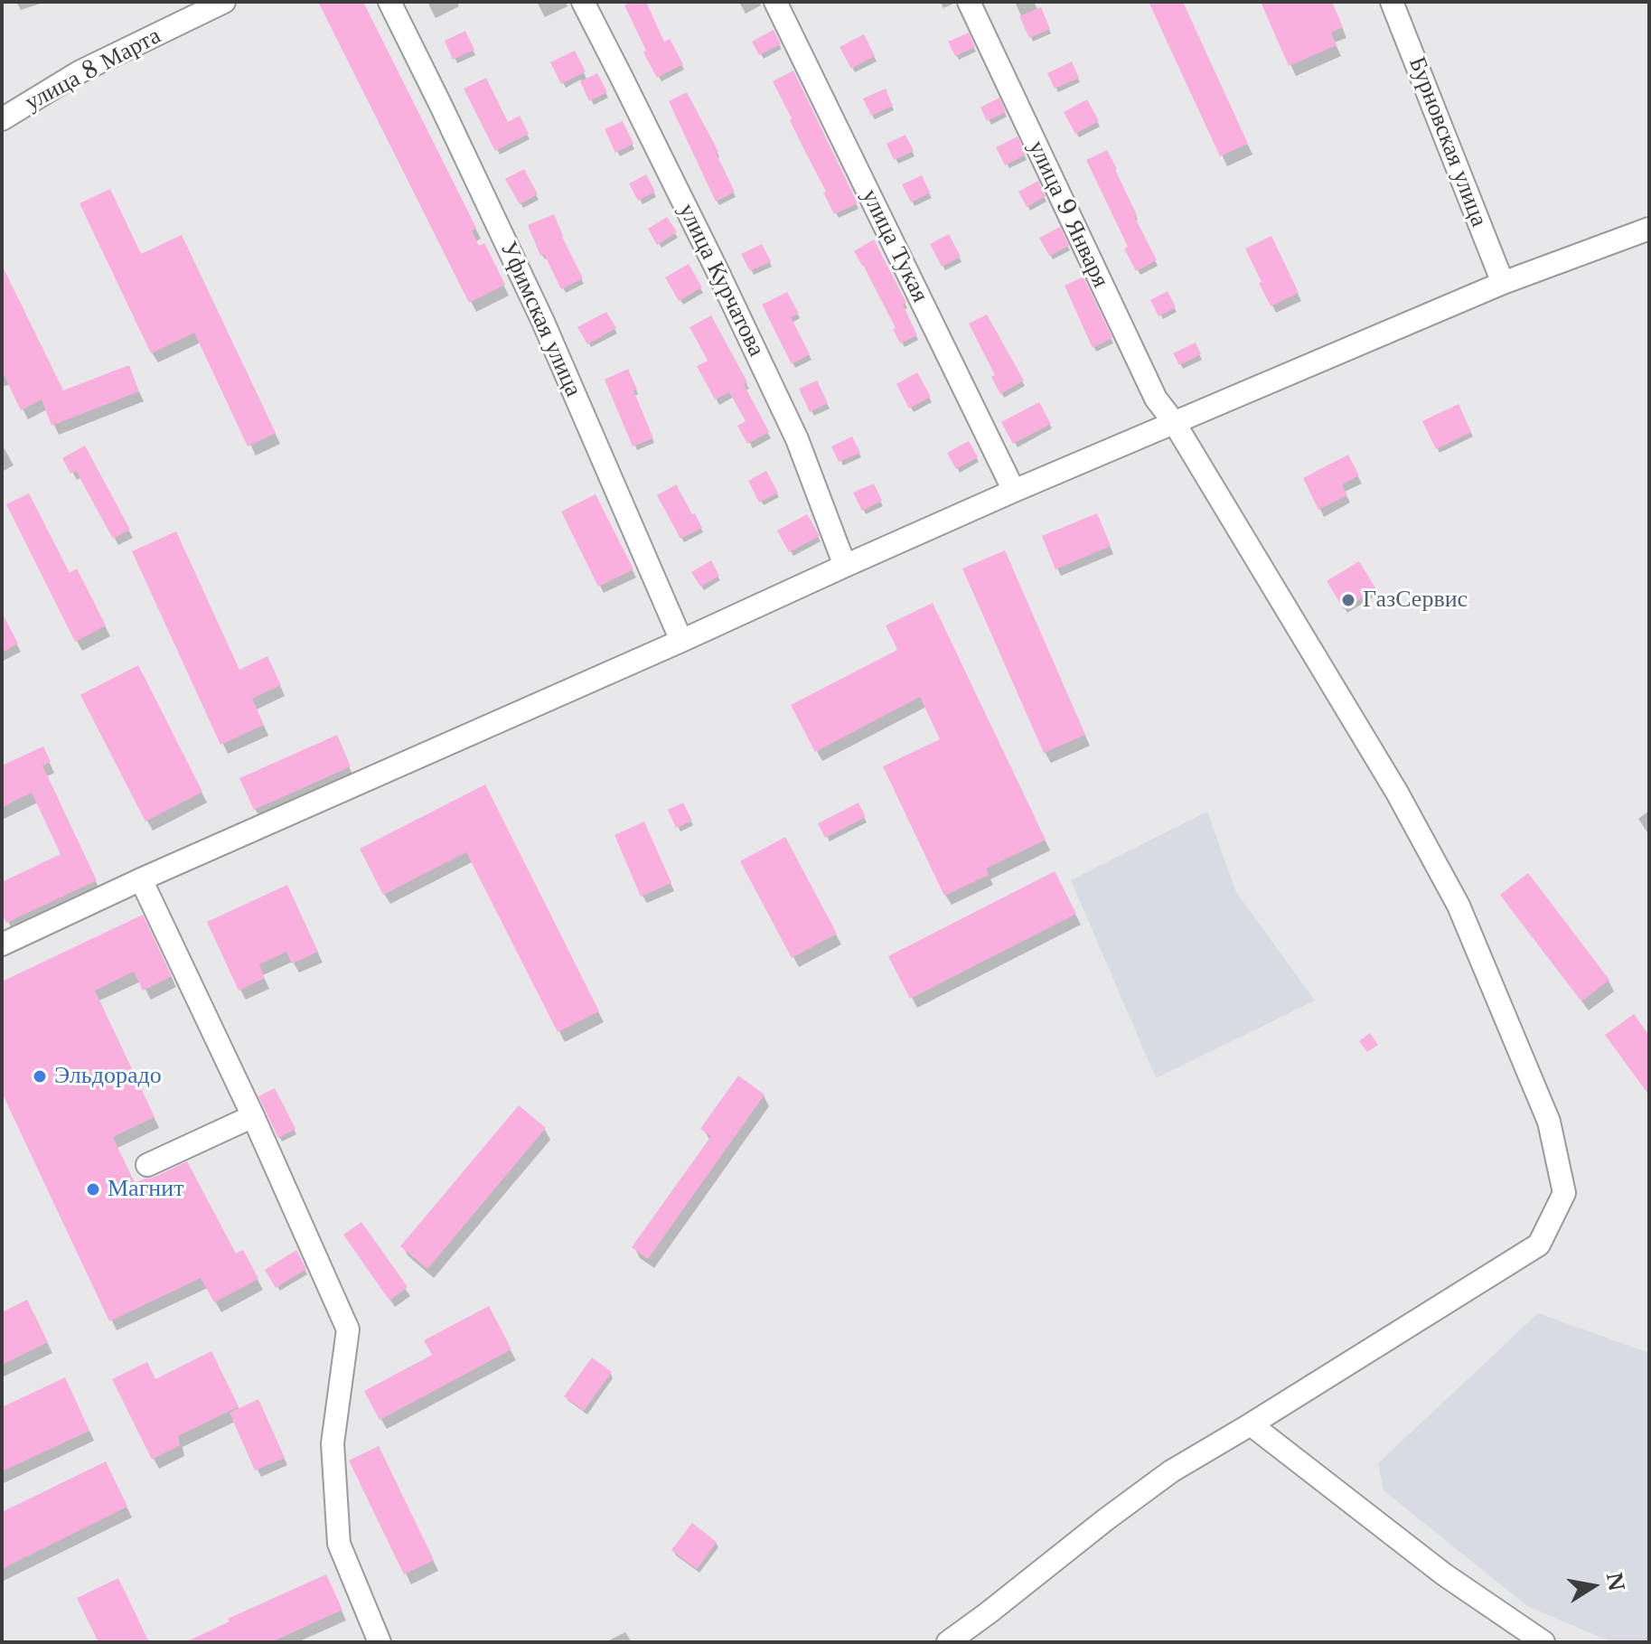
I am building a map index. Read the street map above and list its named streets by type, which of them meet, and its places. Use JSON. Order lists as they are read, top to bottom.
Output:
{
  "streets": {
    "street": [
      "улица 8 Марта",
      "Бурновская улица",
      "улица 9 Января",
      "улица Тукая",
      "улица Курчатова",
      "Уфимская улица"
    ]
  },
  "places": ["ГазСервис", "Эльдорадо", "Магнит"],
  "north": "right"
}
